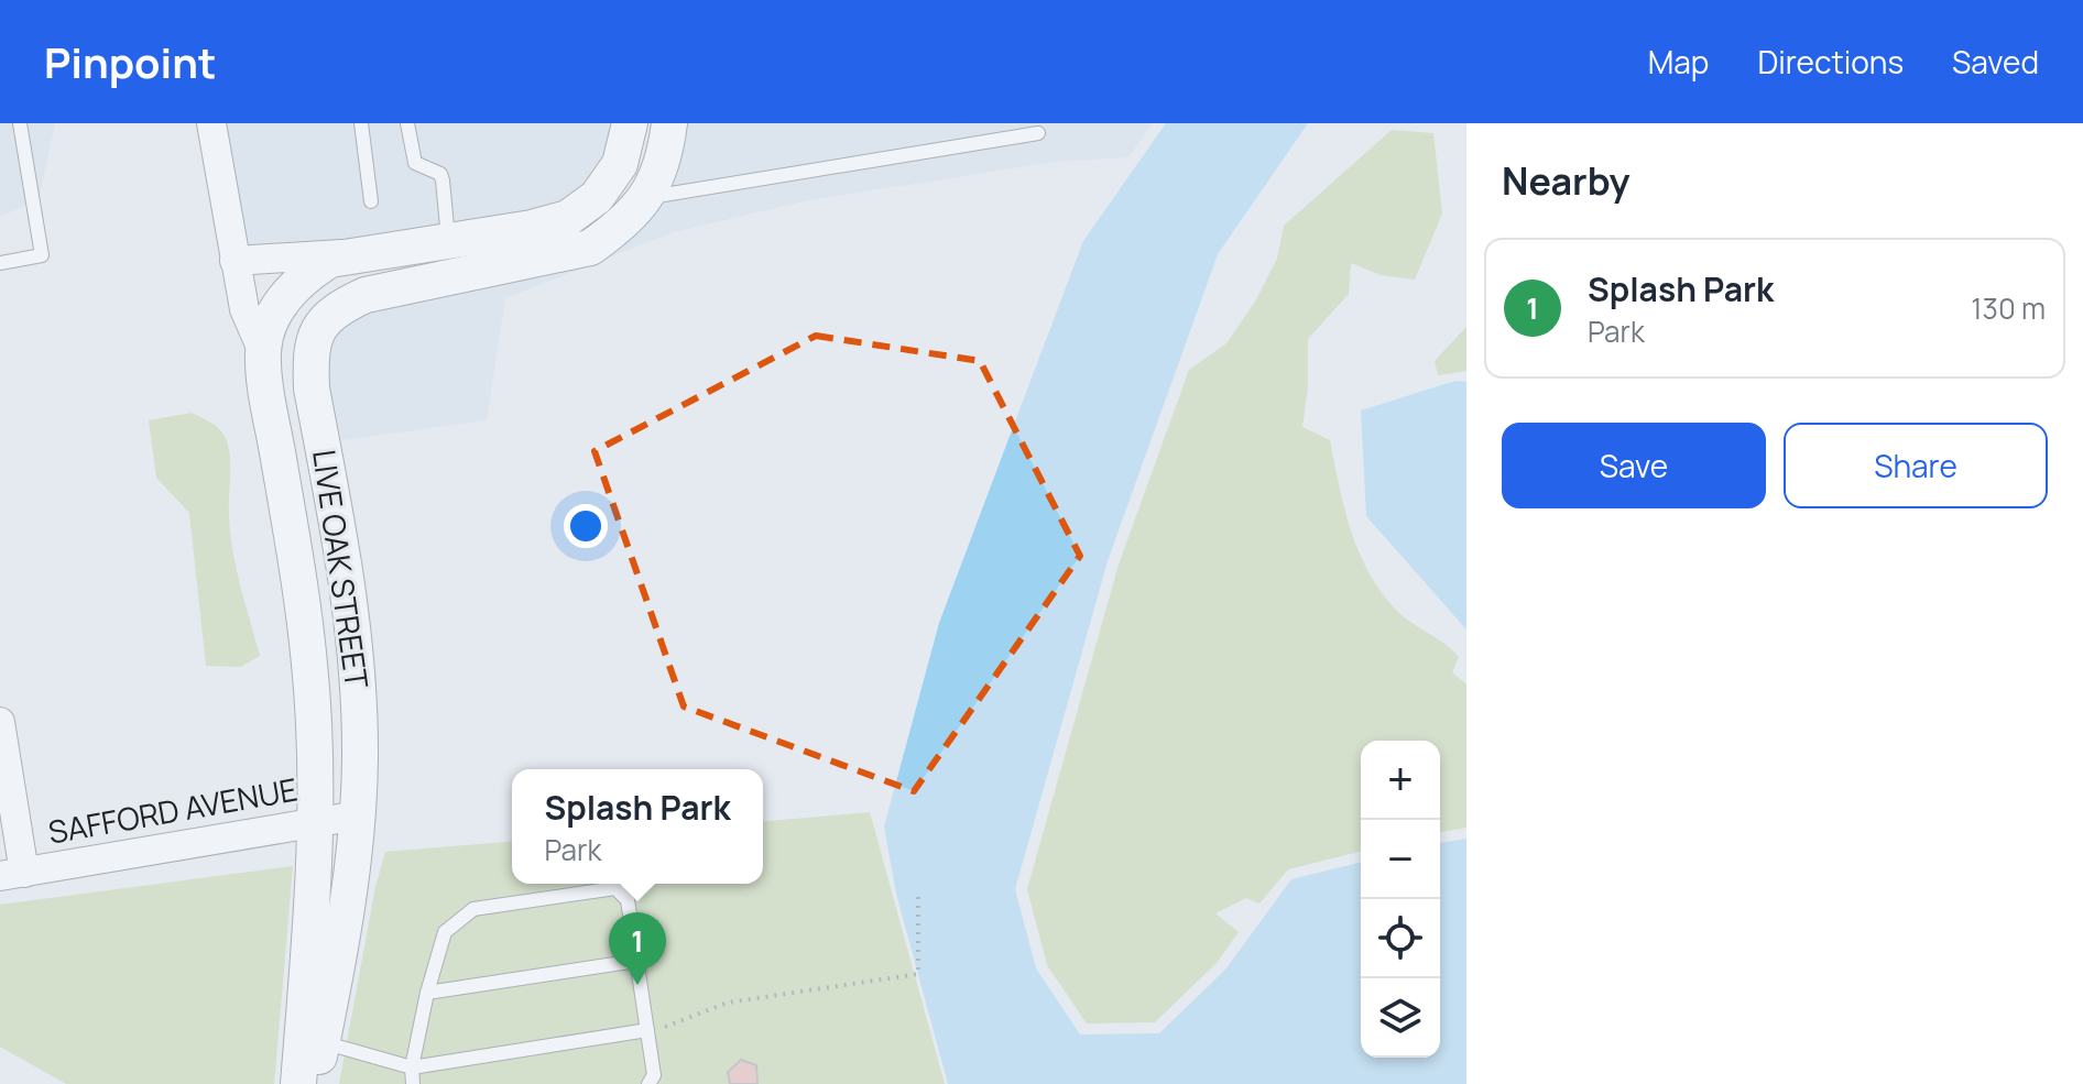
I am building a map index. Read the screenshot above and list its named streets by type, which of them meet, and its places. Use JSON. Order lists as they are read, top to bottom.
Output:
{
  "streets": {
    "street": ["LIVE OAK STREET", "SAFFORD AVENUE"]
  },
  "crossings": [
    ["LIVE OAK STREET", "SAFFORD AVENUE"]
  ],
  "page": {
    "header": "Pinpoint",
    "nav": ["Map", "Directions", "Saved"],
    "heading": "Nearby",
    "list": [
      {
        "mark": "1",
        "name": "Splash Park",
        "note": "Park",
        "value": "130 m"
      }
    ],
    "buttons": ["Save", "Share"],
    "map_buttons": ["+", "−"],
    "popup": ["Splash Park", "Park"],
    "pins": "1"
  }
}
